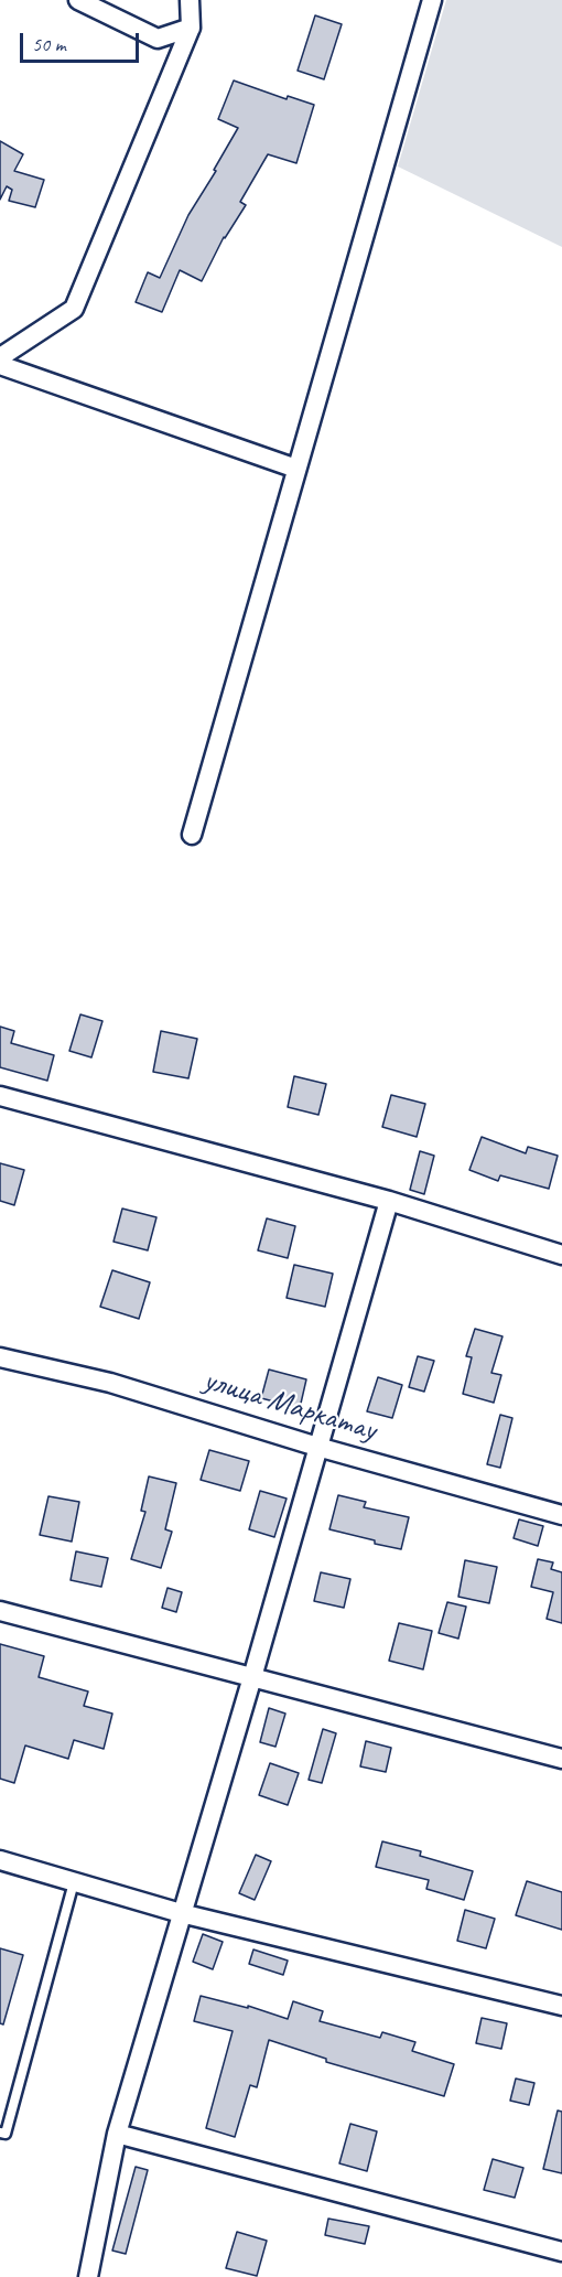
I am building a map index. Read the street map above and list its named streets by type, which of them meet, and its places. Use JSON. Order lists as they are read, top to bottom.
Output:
{
  "streets": {
    "street": ["улица Маркатау"]
  },
  "scale_bar": "50 m"
}
